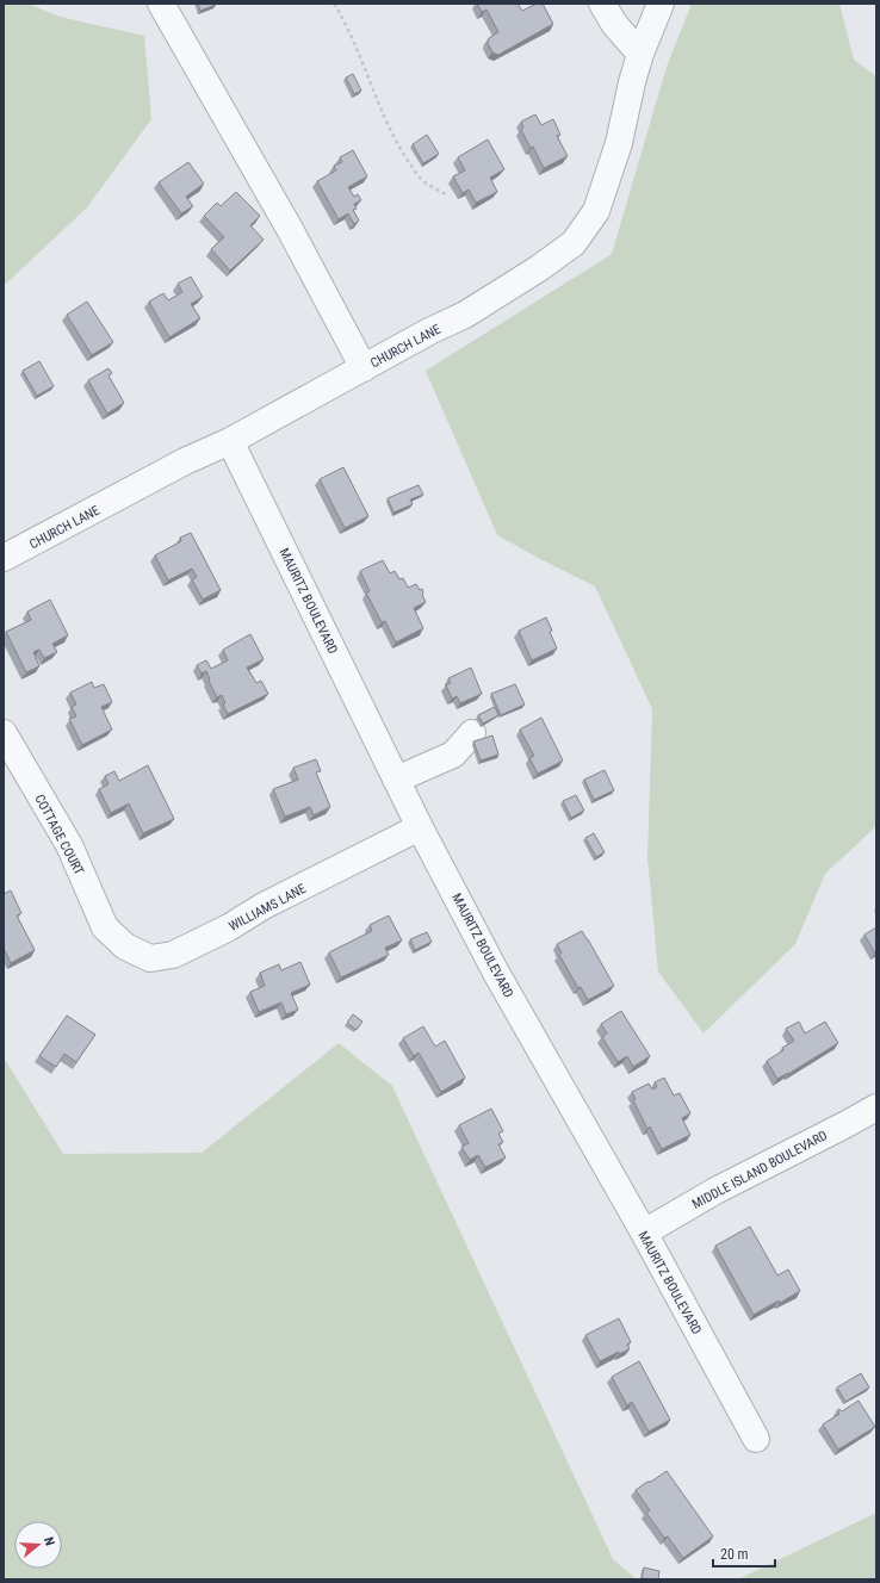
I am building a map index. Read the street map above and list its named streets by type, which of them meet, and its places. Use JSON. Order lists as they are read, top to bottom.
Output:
{
  "streets": {
    "street": [
      "CHURCH LANE",
      "MAURITZ BOULEVARD",
      "COTTAGE COURT",
      "WILLIAMS LANE",
      "MIDDLE ISLAND BOULEVARD"
    ]
  },
  "crossings": [
    ["CHURCH LANE", "MAURITZ BOULEVARD"],
    ["MAURITZ BOULEVARD", "WILLIAMS LANE"],
    ["MAURITZ BOULEVARD", "MIDDLE ISLAND BOULEVARD"],
    ["COTTAGE COURT", "WILLIAMS LANE"]
  ],
  "scale_bar": "20 m",
  "north": "right"
}
